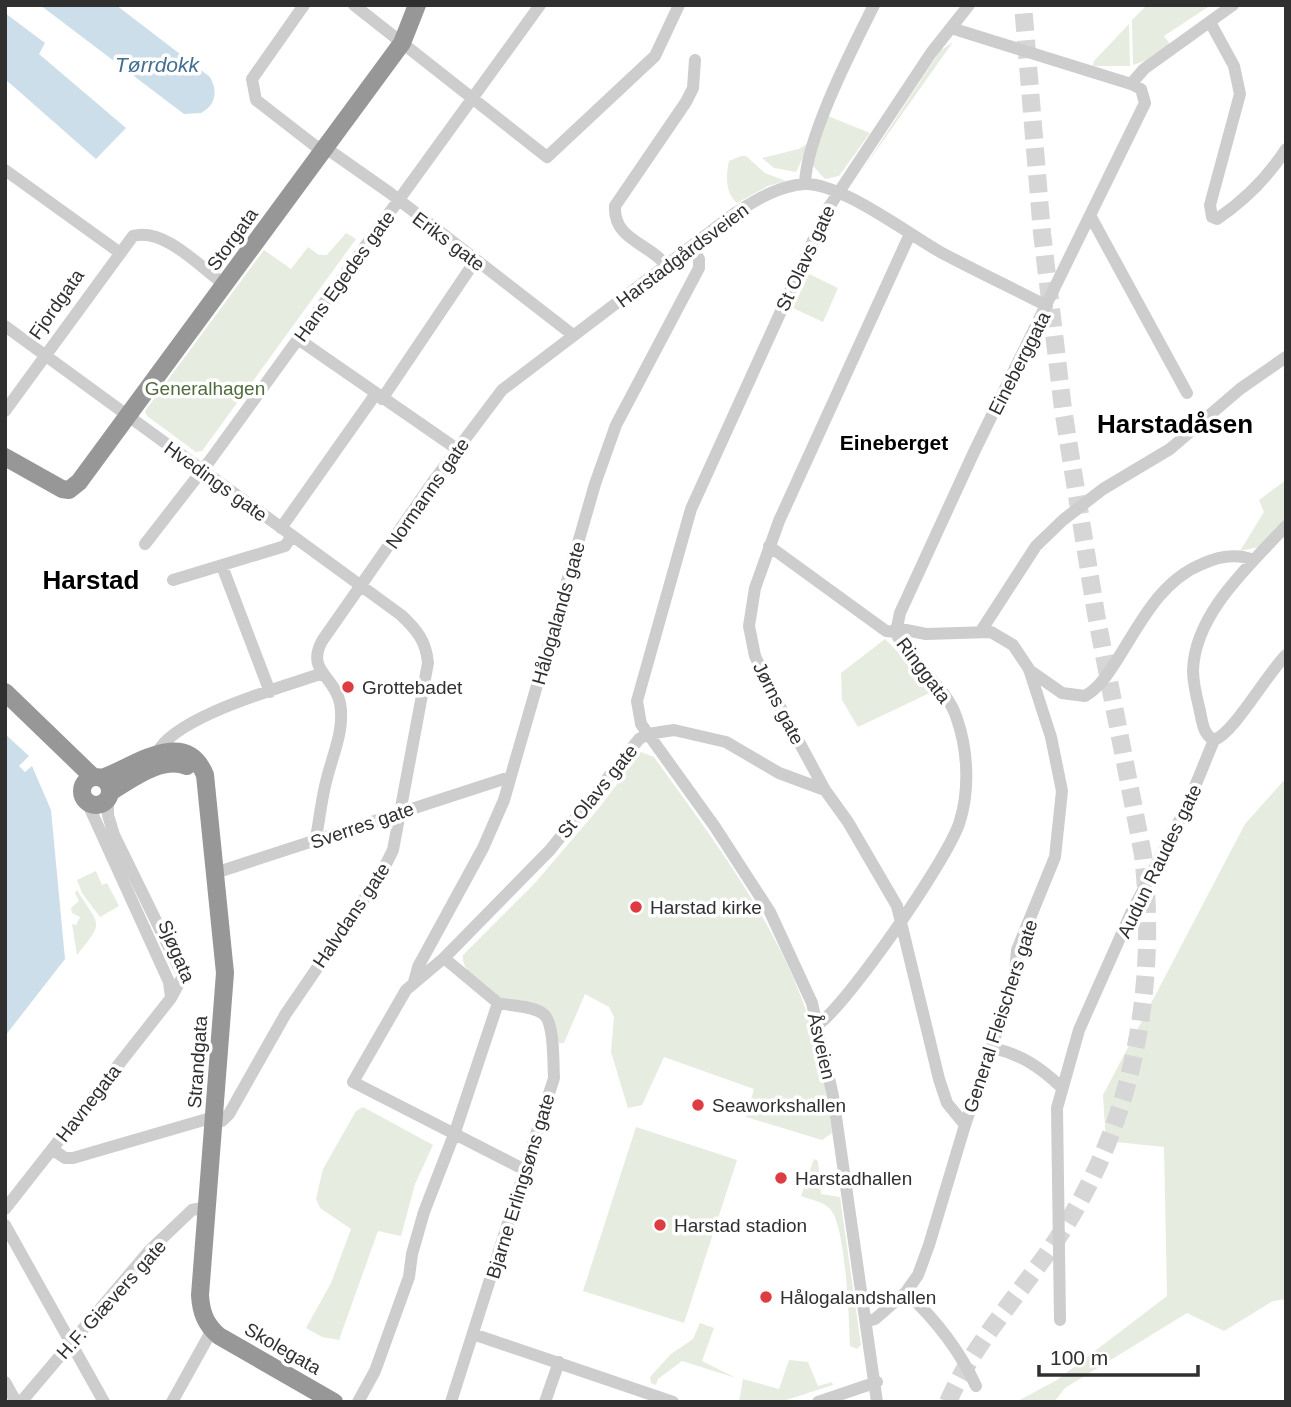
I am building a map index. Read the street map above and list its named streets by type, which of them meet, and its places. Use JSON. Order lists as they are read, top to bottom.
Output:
{
  "streets": {
    "highway": [
      "Storgata",
      "Sjøgata",
      "Strandgata",
      "Skolegata"
    ],
    "street": [
      "Eriks gate",
      "Harstadgårdsveien",
      "St Olavs gate",
      "Hans Egedes gate",
      "Fjordgata",
      "Eineberggata",
      "Hvedings gate",
      "Normanns gate",
      "Hålogalands gate",
      "Ringgata",
      "Jørns gate",
      "Sverres gate",
      "Audun Raudes gate",
      "Halvdans gate",
      "General Fleischers gate",
      "Åsveien",
      "Havnegata",
      "Bjarne Erlingsøns gate",
      "H.F. Giævers gate"
    ]
  },
  "crossings": [
    ["Storgata", "Eriks gate"],
    ["Storgata", "Fjordgata"],
    ["Storgata", "Hvedings gate"],
    ["Eriks gate", "Harstadgårdsveien"],
    ["Eriks gate", "Hans Egedes gate"],
    ["Eriks gate", "Normanns gate"],
    ["Harstadgårdsveien", "St Olavs gate"],
    ["Harstadgårdsveien", "Eineberggata"],
    ["Harstadgårdsveien", "Normanns gate"],
    ["Harstadgårdsveien", "Hålogalands gate"],
    ["Harstadgårdsveien", "Jørns gate"],
    ["St Olavs gate", "Hålogalands gate"],
    ["St Olavs gate", "Åsveien"],
    ["Hans Egedes gate", "Hvedings gate"],
    ["Fjordgata", "Hvedings gate"],
    ["Eineberggata", "Ringgata"],
    ["Eineberggata", "General Fleischers gate"],
    ["Hvedings gate", "Normanns gate"],
    ["Hvedings gate", "Halvdans gate"],
    ["Hålogalands gate", "Sverres gate"],
    ["Ringgata", "Jørns gate"],
    ["Ringgata", "General Fleischers gate"],
    ["Ringgata", "Åsveien"],
    ["Jørns gate", "General Fleischers gate"],
    ["Sverres gate", "Halvdans gate"],
    ["Sverres gate", "Strandgata"],
    ["Halvdans gate", "Strandgata"],
    ["Sjøgata", "Havnegata"],
    ["General Fleischers gate", "Åsveien"],
    ["Strandgata", "H.F. Giævers gate"],
    ["Strandgata", "Skolegata"]
  ],
  "districts": ["Harstadåsen", "Eineberget", "Harstad"],
  "water": ["Tørrdokk"],
  "parks": ["Generalhagen"],
  "places": [
    "Grottebadet",
    "Harstad kirke",
    "Seaworkshallen",
    "Harstadhallen",
    "Harstad stadion",
    "Hålogalandshallen"
  ],
  "scale_bar": "100 m"
}
